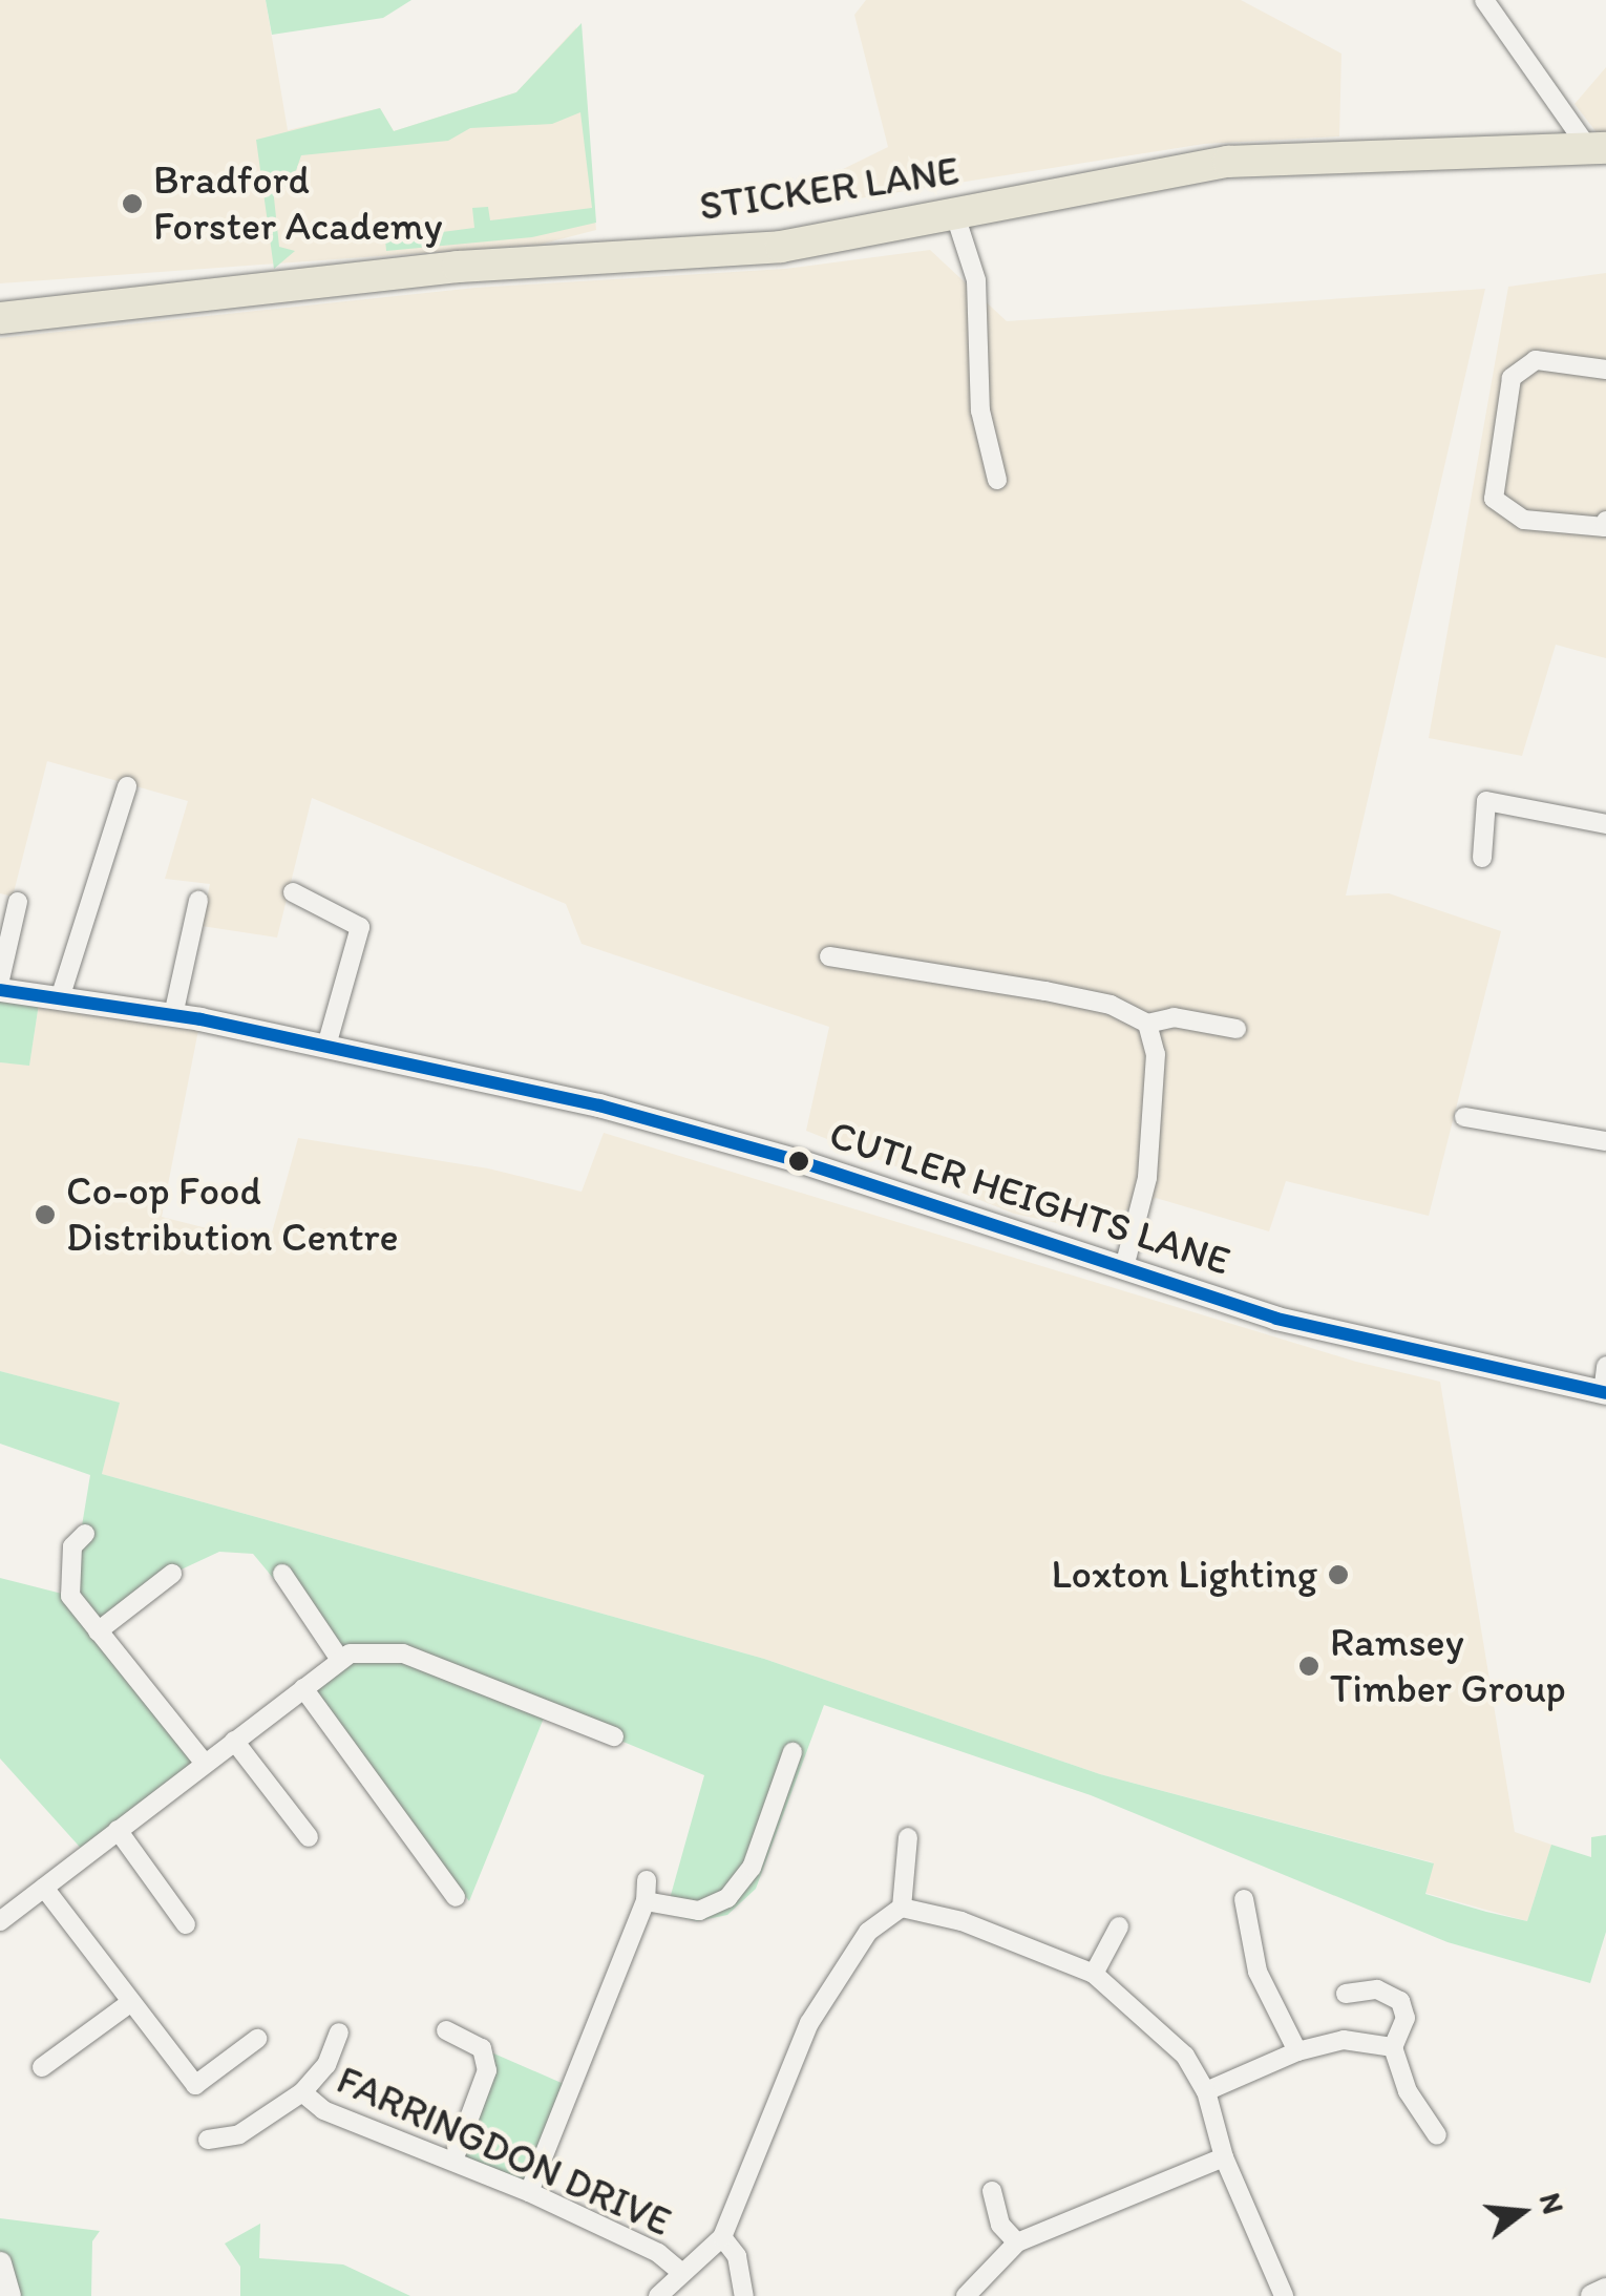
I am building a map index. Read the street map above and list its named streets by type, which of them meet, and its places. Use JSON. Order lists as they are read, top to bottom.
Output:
{
  "streets": {
    "highway": ["STICKER LANE"],
    "street": ["CUTLER HEIGHTS LANE", "FARRINGDON DRIVE"]
  },
  "places": [
    "Bradford Forster Academy",
    "Co-op Food Distribution Centre",
    "Loxton Lighting",
    "Ramsey Timber Group"
  ],
  "north": "right"
}
